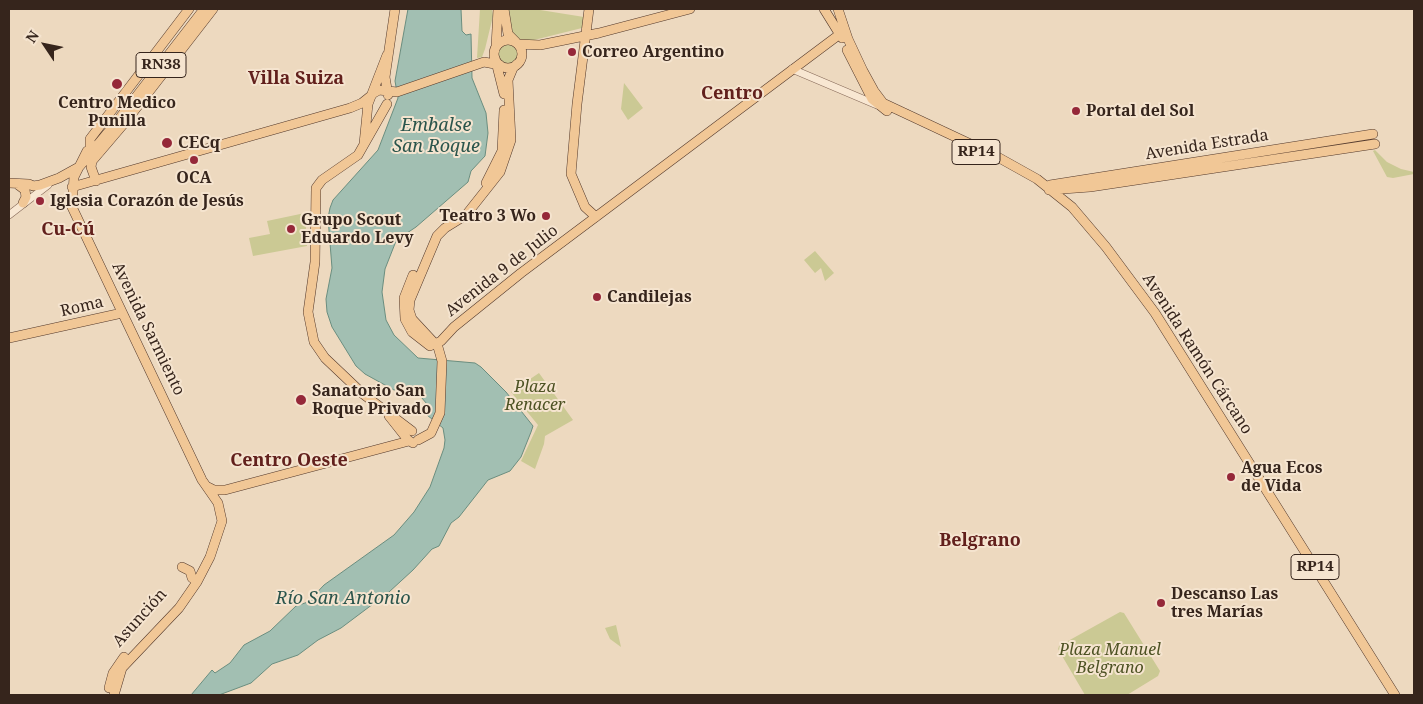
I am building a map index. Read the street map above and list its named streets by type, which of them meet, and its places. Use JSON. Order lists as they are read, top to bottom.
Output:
{
  "streets": {
    "main road": [
      "RN38",
      "Avenida Estrada",
      "RP14",
      "Avenida 9 de Julio",
      "Roma",
      "Avenida Sarmiento",
      "Avenida Ramón Cárcano",
      "Asunción"
    ]
  },
  "crossings": [
    ["Avenida Estrada", "Avenida Ramón Cárcano"],
    ["RP14", "Avenida 9 de Julio"],
    ["RP14", "Avenida Ramón Cárcano"],
    ["Avenida 9 de Julio", "Avenida Ramón Cárcano"],
    ["Roma", "Avenida Sarmiento"],
    ["Avenida Sarmiento", "Asunción"]
  ],
  "districts": [
    "Villa Suiza",
    "Centro",
    "Cu-Cú",
    "Centro Oeste",
    "Belgrano"
  ],
  "water": ["Embalse San Roque", "Río San Antonio"],
  "parks": ["Plaza Renacer", "Plaza Manuel Belgrano"],
  "places": [
    "Correo Argentino",
    "Centro Medico Punilla",
    "Portal del Sol",
    "CECq",
    "OCA",
    "Iglesia Corazón de Jesús",
    "Teatro 3 Wo",
    "Grupo Scout Eduardo Levy",
    "Candilejas",
    "Sanatorio San Roque Privado",
    "Agua Ecos de Vida",
    "Descanso Las tres Marías"
  ],
  "north": "top left"
}
